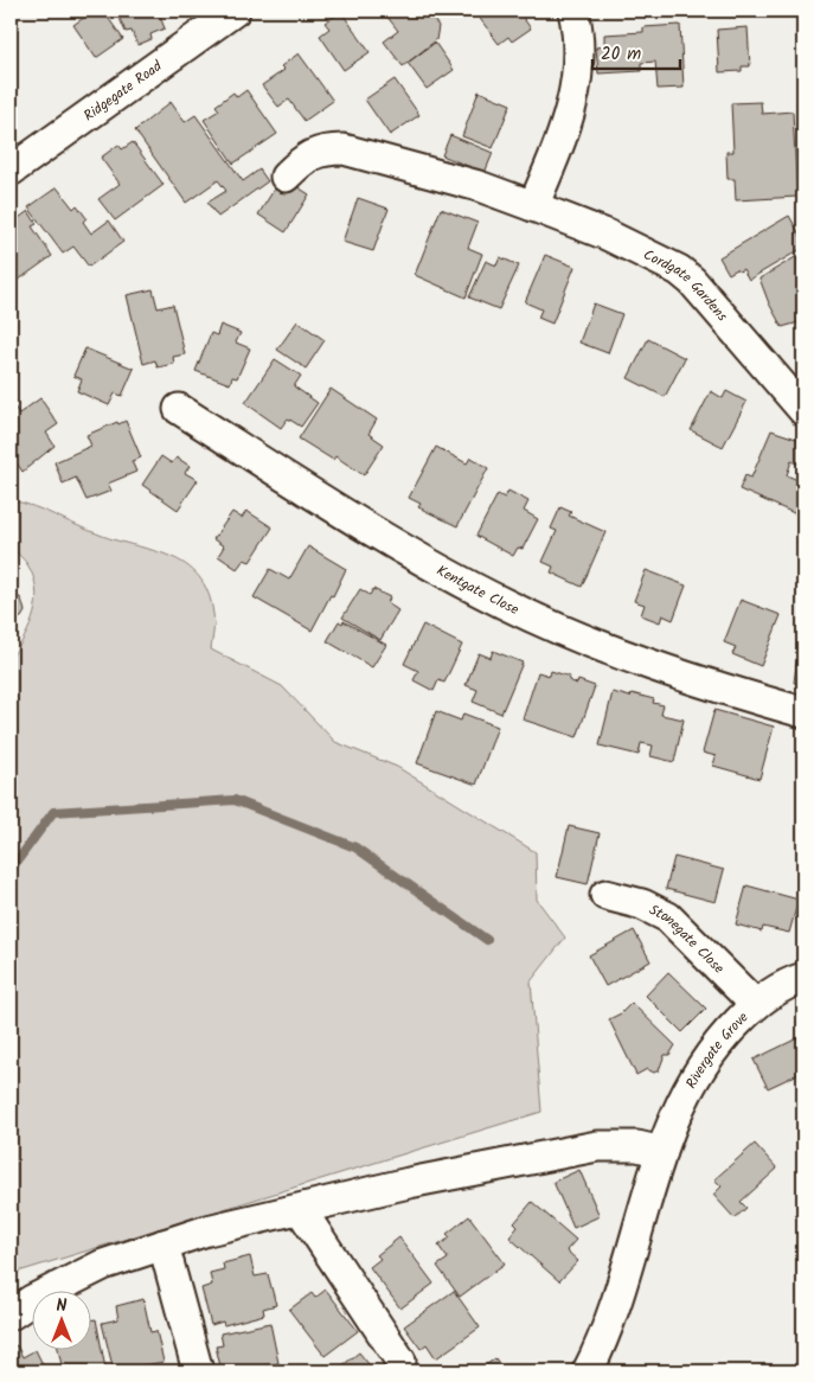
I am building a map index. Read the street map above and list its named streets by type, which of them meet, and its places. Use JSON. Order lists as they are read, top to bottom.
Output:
{
  "streets": {
    "street": [
      "Ridgegate Road",
      "Cordgate Gardens",
      "Kentgate Close",
      "Stonegate Close",
      "Rivergate Grove"
    ]
  },
  "crossings": [
    ["Stonegate Close", "Rivergate Grove"]
  ],
  "scale_bar": "20 m",
  "north": "top"
}
